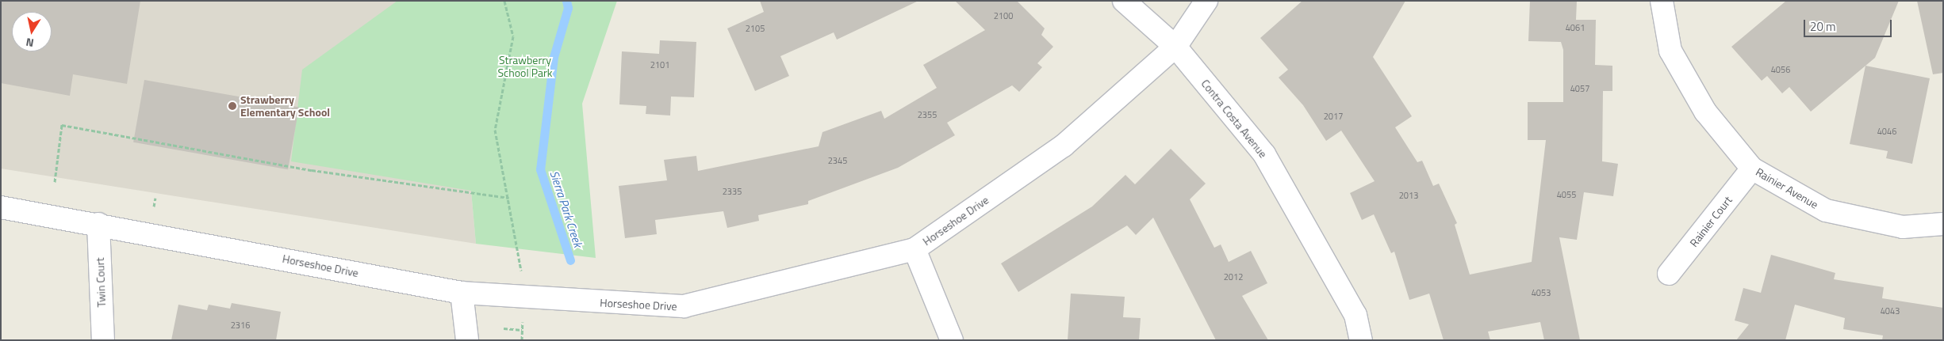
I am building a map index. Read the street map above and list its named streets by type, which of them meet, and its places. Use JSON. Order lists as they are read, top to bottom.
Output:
{
  "streets": {
    "street": [
      "Contra Costa Avenue",
      "Rainier Avenue",
      "Horseshoe Drive",
      "Rainier Court",
      "Twin Court"
    ]
  },
  "crossings": [
    ["Contra Costa Avenue", "Horseshoe Drive"],
    ["Rainier Avenue", "Rainier Court"],
    ["Horseshoe Drive", "Twin Court"]
  ],
  "water": ["Sierra Park Creek"],
  "parks": ["Strawberry School Park"],
  "places": ["Strawberry Elementary School"],
  "house_numbers": [
    "2100",
    "4061",
    "2105",
    "2101",
    "4056",
    "4057",
    "2355",
    "2017",
    "4046",
    "2345",
    "2335",
    "4055",
    "2013",
    "2012",
    "4053",
    "4043",
    "2316"
  ],
  "scale_bar": "20 m",
  "north": "bottom"
}
